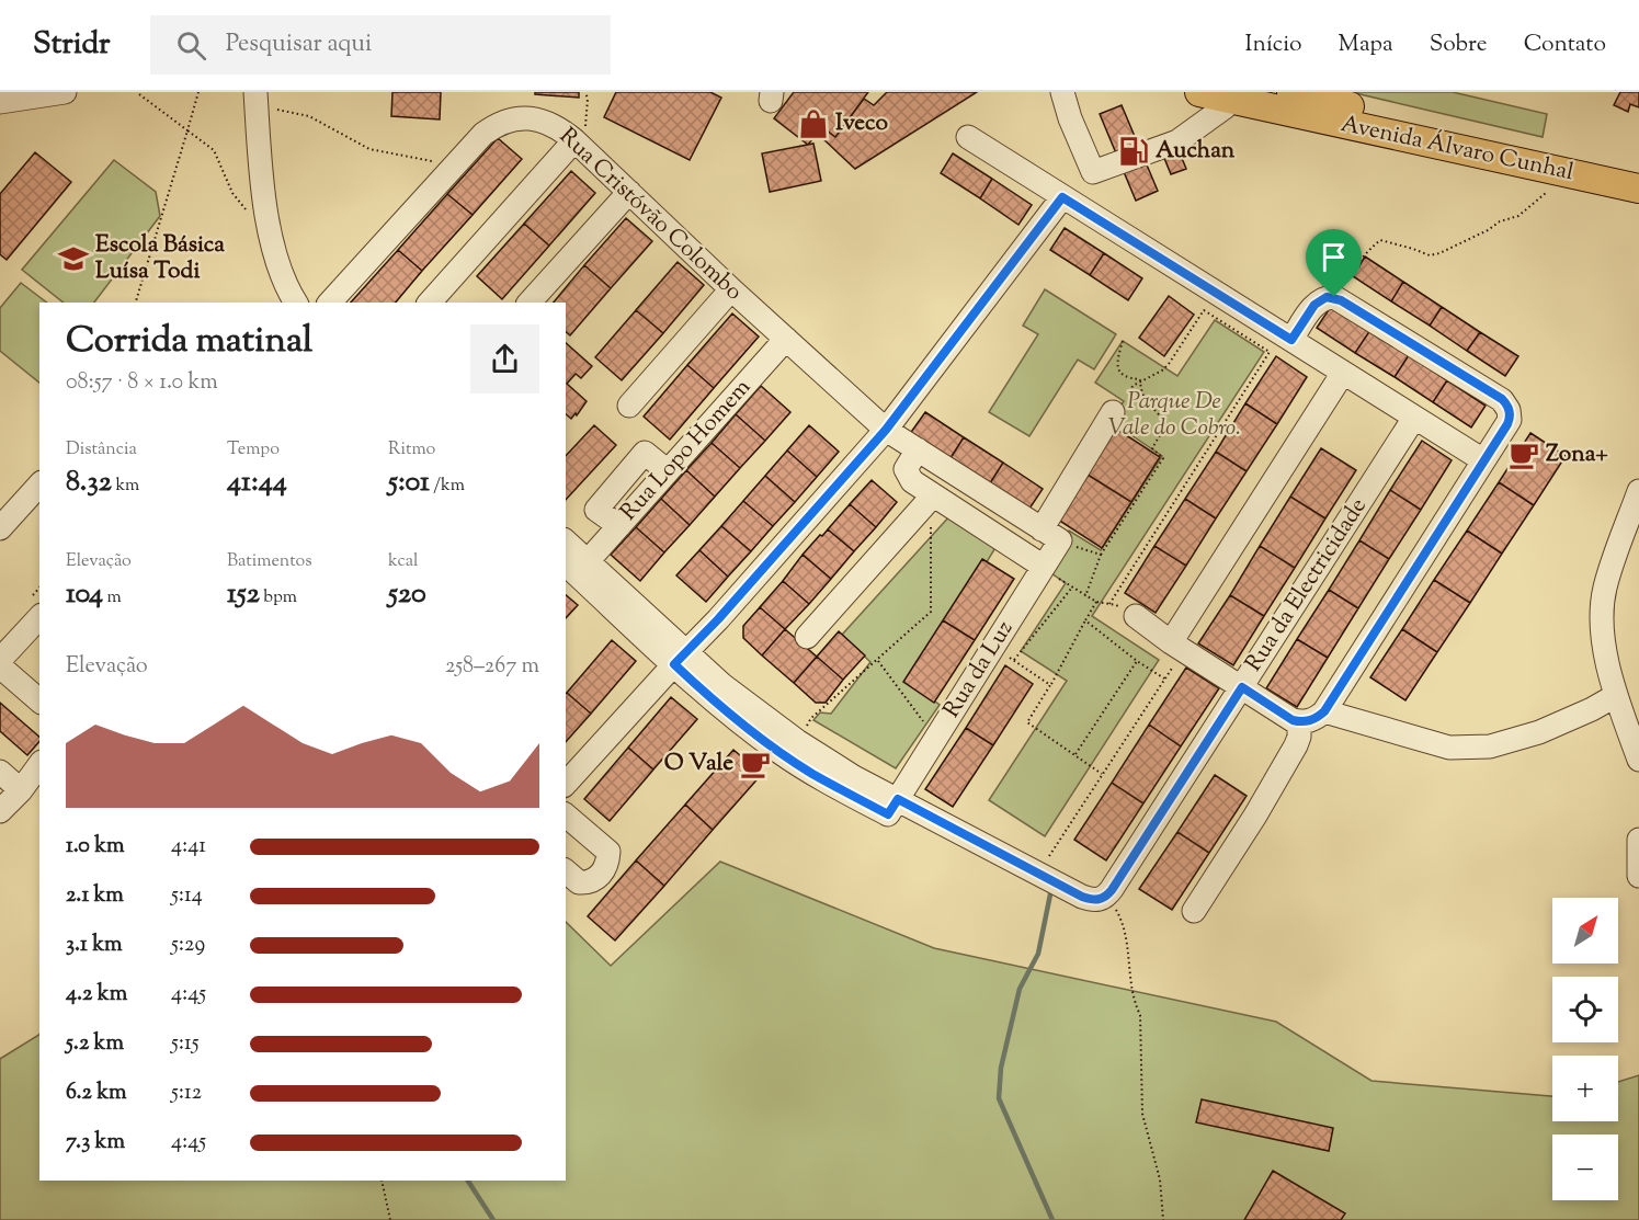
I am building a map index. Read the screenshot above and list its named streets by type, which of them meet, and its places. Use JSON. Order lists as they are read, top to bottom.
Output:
{
  "streets": {
    "main road": ["Avenida Álvaro Cunhal"],
    "street": [
      "Rua Cristóvão Colombo",
      "Rua Lopo Homem",
      "Rua da Electricidade",
      "Rua da Luz"
    ]
  },
  "crossings": [
    ["Rua Cristóvão Colombo", "Rua Lopo Homem"],
    ["Rua Cristóvão Colombo", "Rua da Luz"]
  ],
  "parks": ["Parque De Vale do Cobro."],
  "places": {
    "shop": ["Iveco"],
    "fuel station": ["Auchan"],
    "school or university": ["Escola Básica Luísa Todi"],
    "cafe": ["Zona+", "O Vale"]
  },
  "north": "top right",
  "page": {
    "header": "Stridr",
    "search": "Pesquisar aqui",
    "nav": [
      "Início",
      "Mapa",
      "Sobre",
      "Contato"
    ],
    "heading": ["Corrida matinal", "08:57 · 8 × 1.0 km"],
    "stats": [
      ["Distância", "8.32 km"],
      ["Tempo", "41:44"],
      ["Ritmo", "5:01 /km"],
      ["Elevação", "104 m"],
      ["Batimentos", "152 bpm"],
      ["kcal", "520"]
    ],
    "chart": ["Elevação", "258–267 m"],
    "list": [
      {
        "name": "1.0 km",
        "note": "4:41"
      },
      {
        "name": "2.1 km",
        "note": "5:14"
      },
      {
        "name": "3.1 km",
        "note": "5:29"
      },
      {
        "name": "4.2 km",
        "note": "4:45"
      },
      {
        "name": "5.2 km",
        "note": "5:15"
      },
      {
        "name": "6.2 km",
        "note": "5:12"
      },
      {
        "name": "7.3 km",
        "note": "4:45"
      }
    ],
    "map_buttons": ["+", "−"]
  }
}
